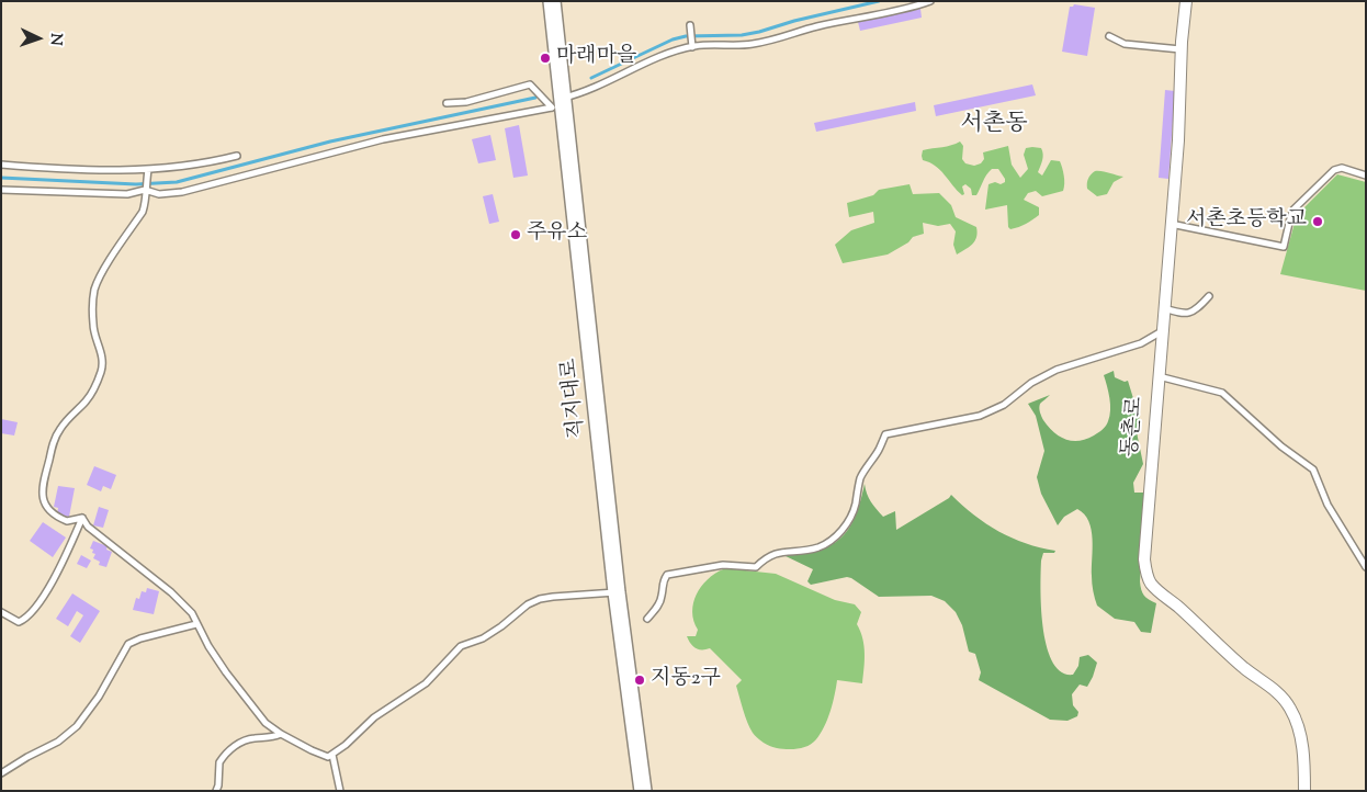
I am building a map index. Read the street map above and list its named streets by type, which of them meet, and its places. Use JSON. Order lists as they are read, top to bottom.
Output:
{
  "streets": {
    "main road": ["직지대로"],
    "street": ["동촌로"]
  },
  "districts": ["서촌동"],
  "places": [
    "마래마을",
    "서촌초등학교",
    "주유소",
    "지동2구"
  ],
  "north": "right"
}
